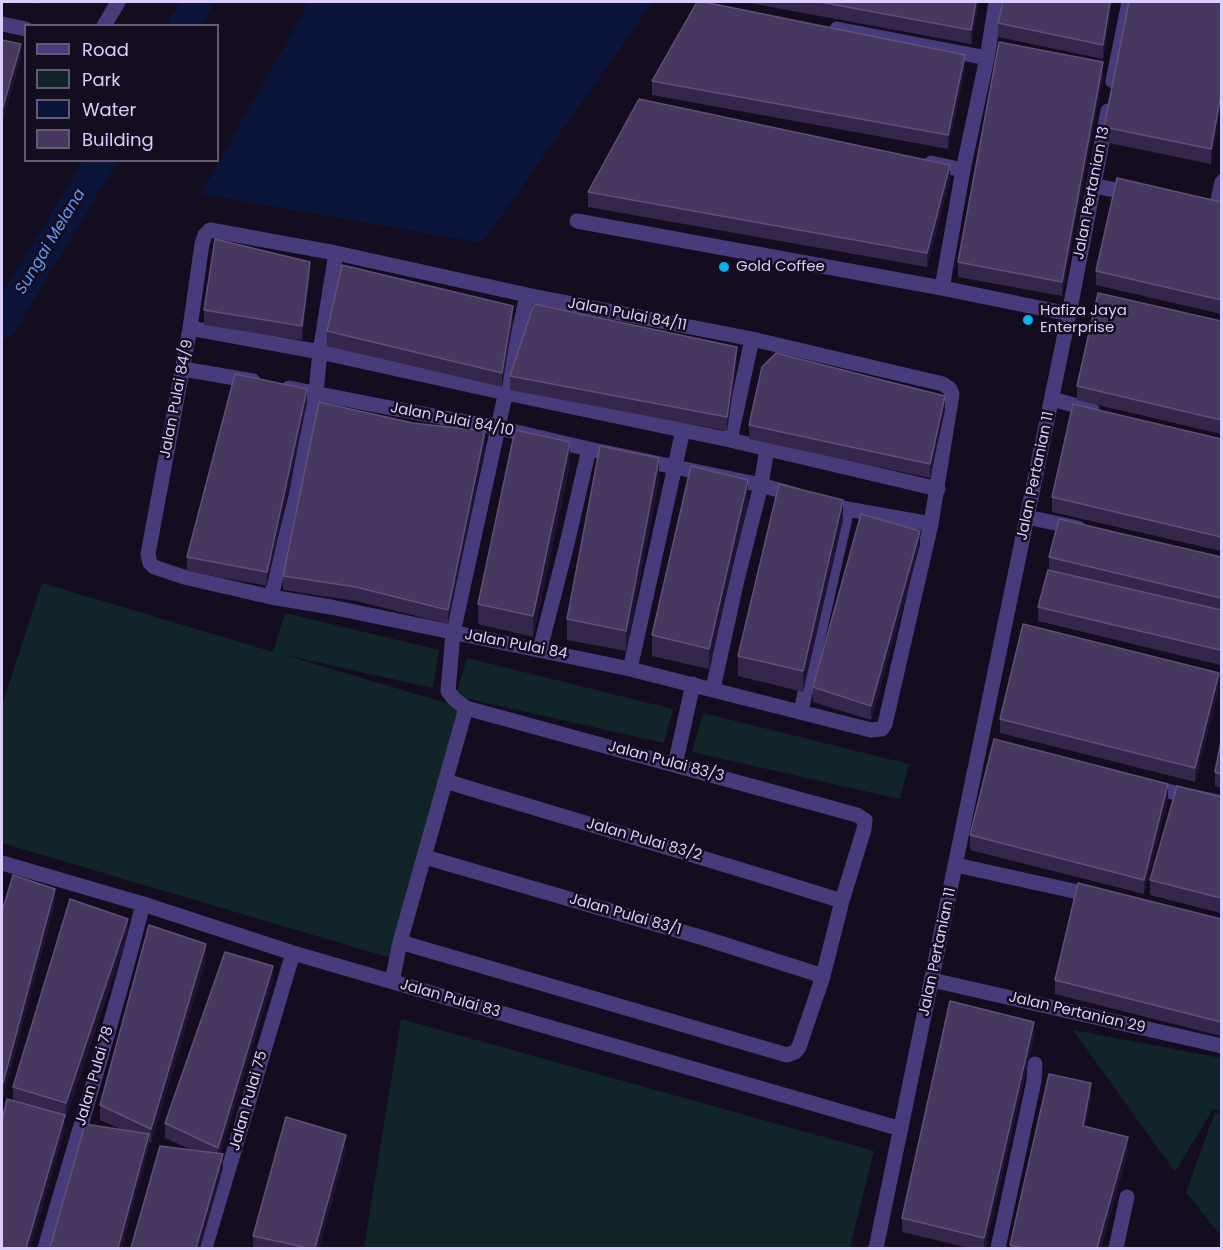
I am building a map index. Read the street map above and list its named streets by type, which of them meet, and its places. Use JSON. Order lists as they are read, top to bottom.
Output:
{
  "streets": {
    "street": [
      "Jalan Pertanian 13",
      "Jalan Pulai 84/11",
      "Jalan Pulai 84/9",
      "Jalan Pulai 84/10",
      "Jalan Pertanian 11",
      "Jalan Pulai 84",
      "Jalan Pulai 83/3",
      "Jalan Pulai 83/2",
      "Jalan Pulai 83/1",
      "Jalan Pulai 83",
      "Jalan Pertanian 29",
      "Jalan Pulai 78",
      "Jalan Pulai 75"
    ]
  },
  "crossings": [
    ["Jalan Pertanian 13", "Jalan Pertanian 11"],
    ["Jalan Pulai 84/11", "Jalan Pulai 84/9"],
    ["Jalan Pulai 84/11", "Jalan Pulai 84/10"],
    ["Jalan Pulai 84/11", "Jalan Pulai 84"],
    ["Jalan Pulai 84/9", "Jalan Pulai 84/10"],
    ["Jalan Pulai 84/9", "Jalan Pulai 84"],
    ["Jalan Pertanian 11", "Jalan Pulai 83"],
    ["Jalan Pertanian 11", "Jalan Pertanian 29"],
    ["Jalan Pulai 83/3", "Jalan Pulai 83/2"],
    ["Jalan Pulai 83", "Jalan Pulai 78"],
    ["Jalan Pulai 83", "Jalan Pulai 75"]
  ],
  "water": ["Sungai Melana"],
  "places": ["Gold Coffee", "Hafiza Jaya Enterprise"],
  "legend": [
    "Road",
    "Park",
    "Water",
    "Building"
  ]
}
